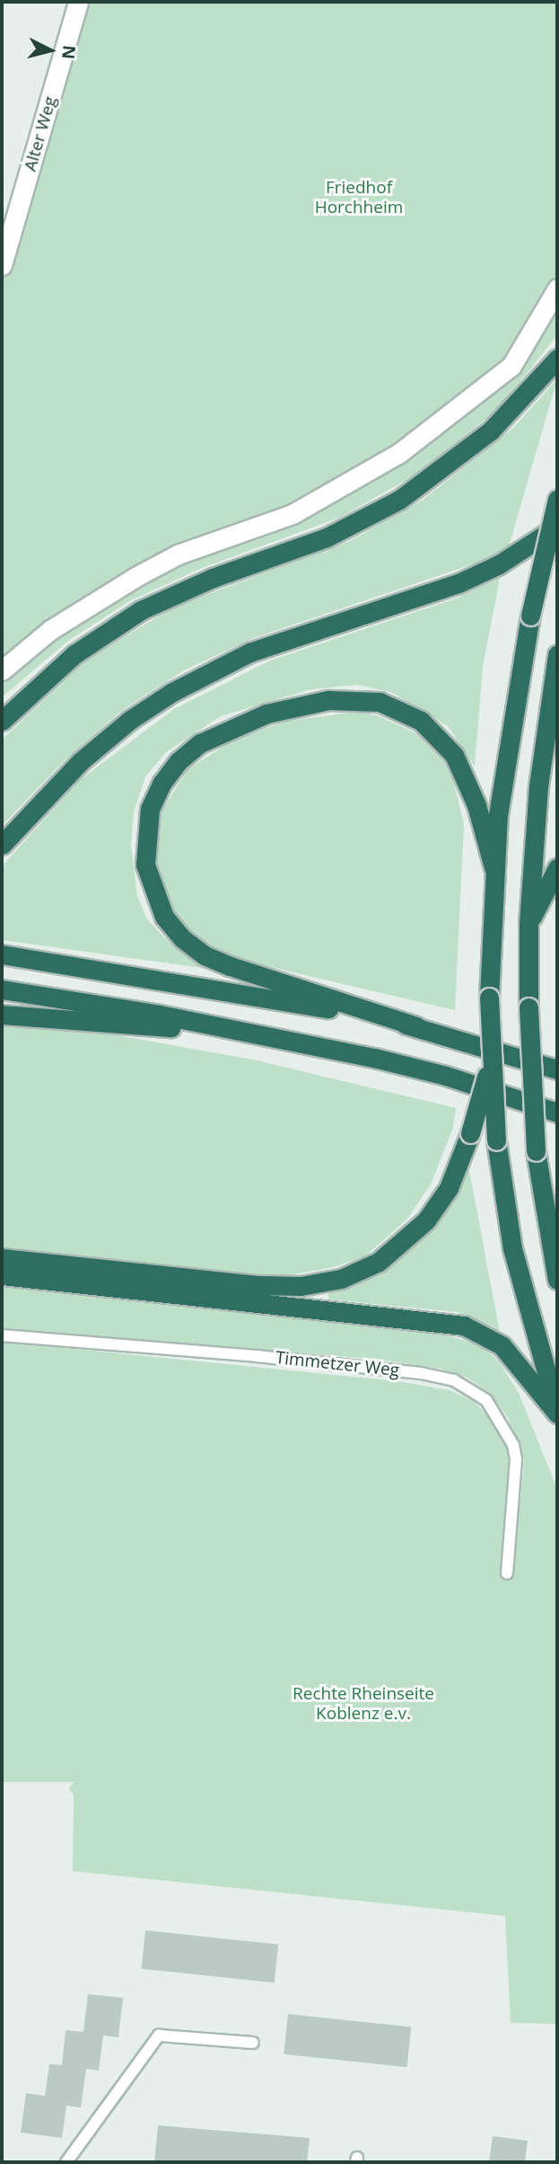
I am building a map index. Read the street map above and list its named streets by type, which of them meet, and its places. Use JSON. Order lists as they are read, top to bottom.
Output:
{
  "streets": {
    "street": ["Alter Weg"],
    "lane": ["Timmetzer Weg"]
  },
  "parks": ["Friedhof Horchheim", "Rechte Rheinseite Koblenz e.v."],
  "north": "right"
}
